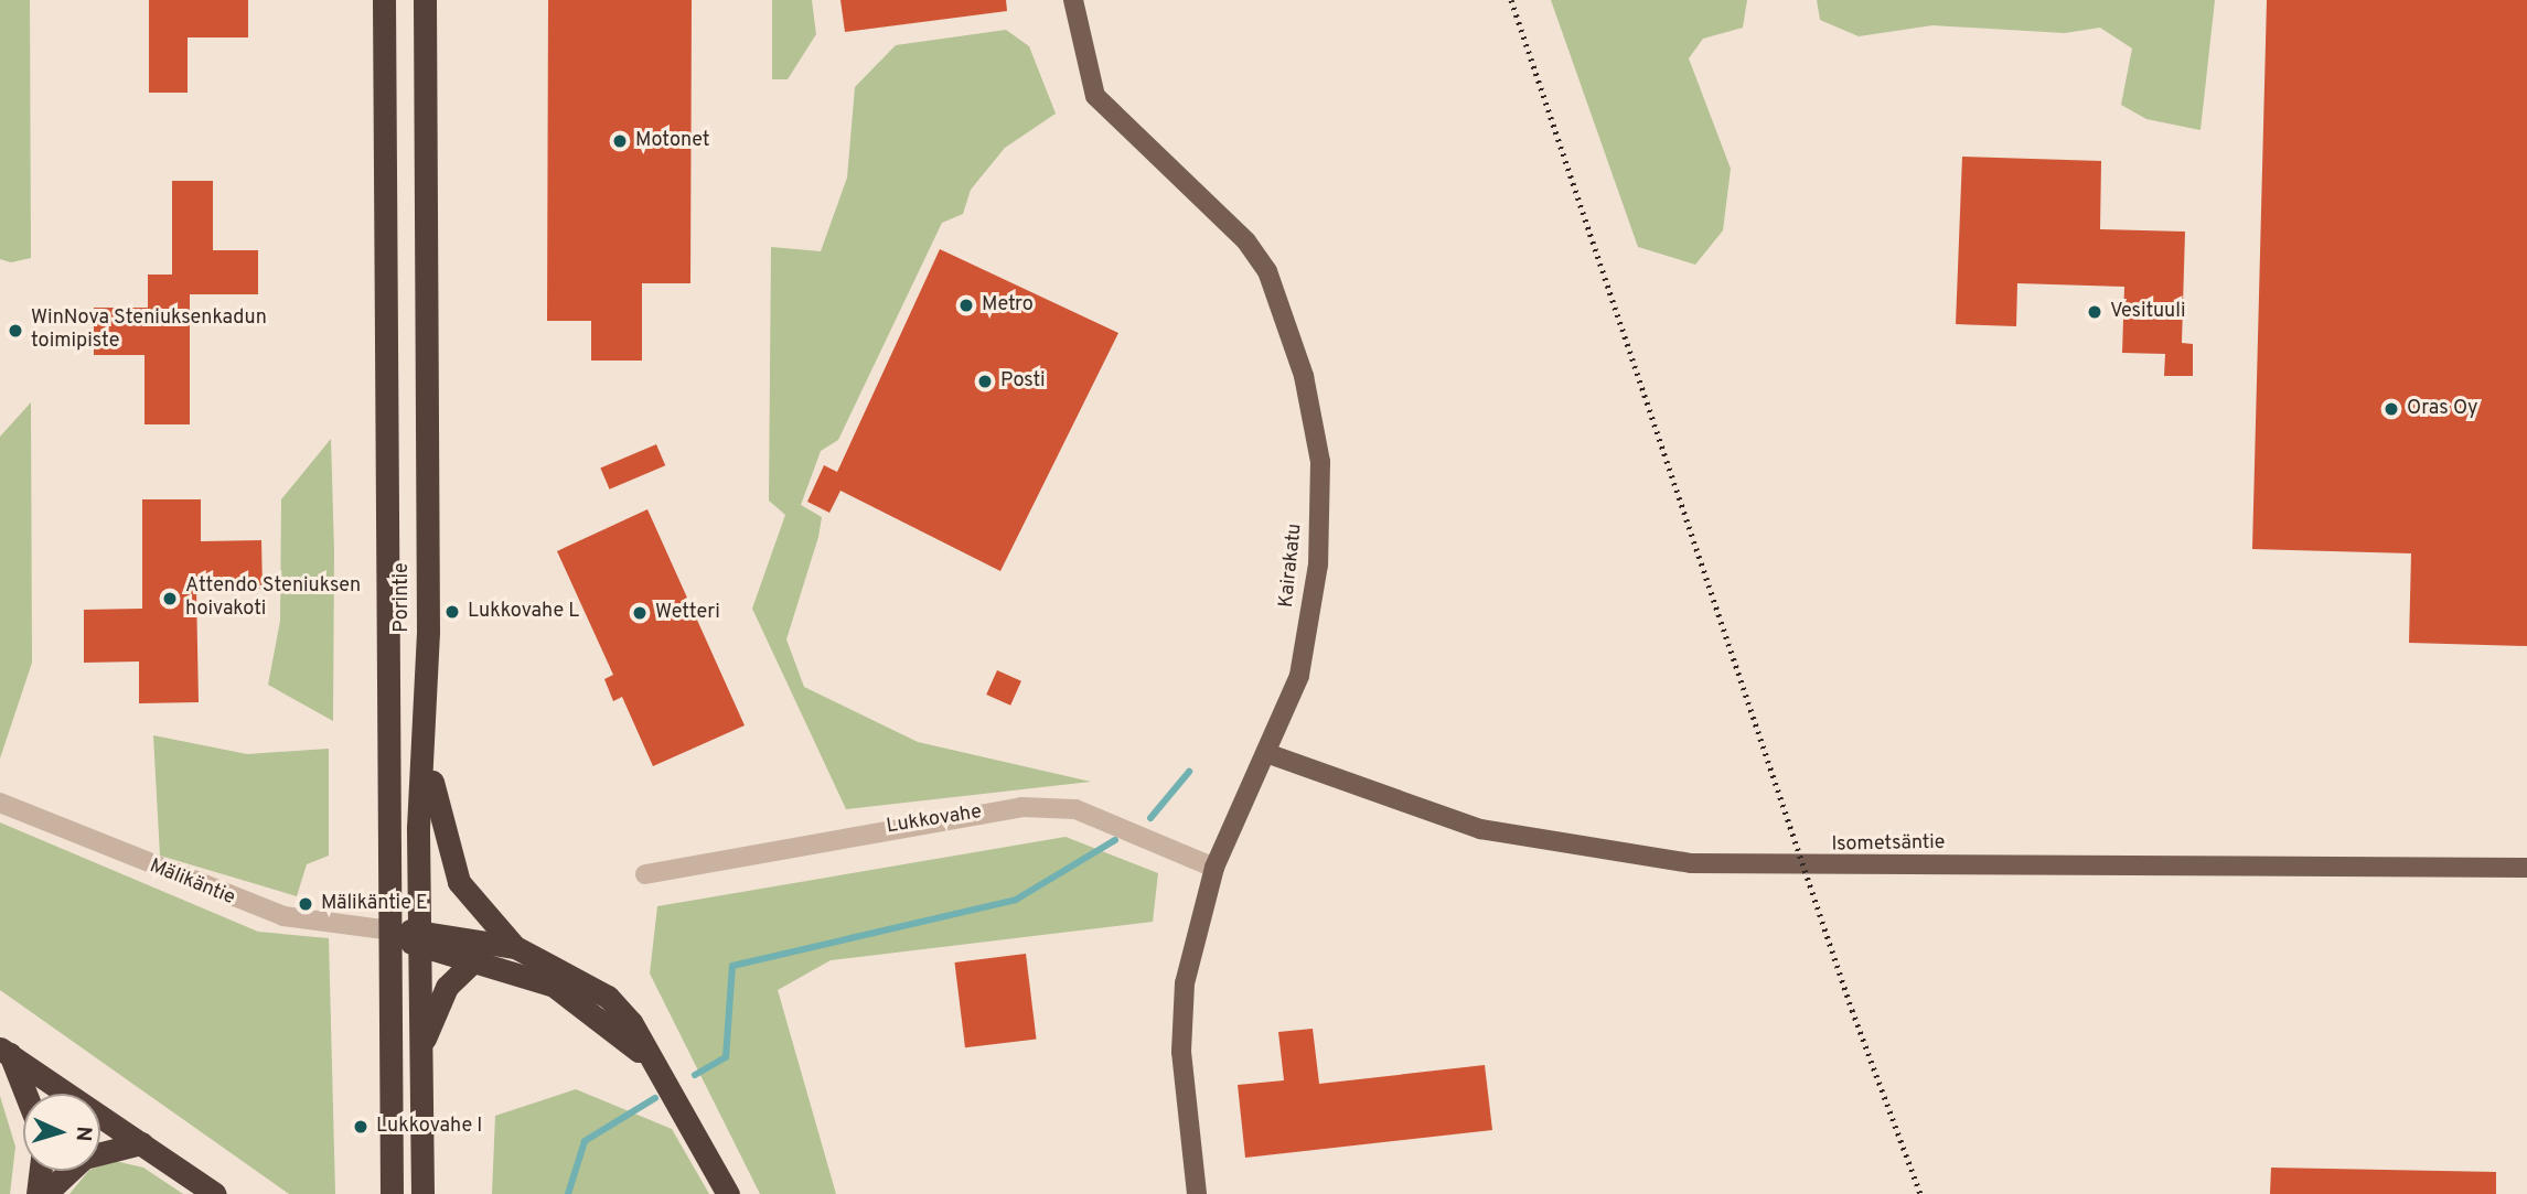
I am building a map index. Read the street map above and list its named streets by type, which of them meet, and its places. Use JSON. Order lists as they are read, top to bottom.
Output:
{
  "streets": {
    "highway": ["Porintie"],
    "main road": ["Kairakatu", "Isometsäntie"],
    "street": ["Lukkovahe", "Mälikäntie"]
  },
  "crossings": [
    ["Kairakatu", "Lukkovahe"],
    ["Kairakatu", "Isometsäntie"],
    ["Porintie", "Mälikäntie"]
  ],
  "places": [
    "Motonet",
    "Metro",
    "Vesituuli",
    "WinNova Steniuksenkadun toimipiste",
    "Posti",
    "Oras Oy",
    "Attendo Steniuksen hoivakoti",
    "Lukkovahe L",
    "Wetteri",
    "Mälikäntie E",
    "Lukkovahe I"
  ],
  "north": "right"
}
